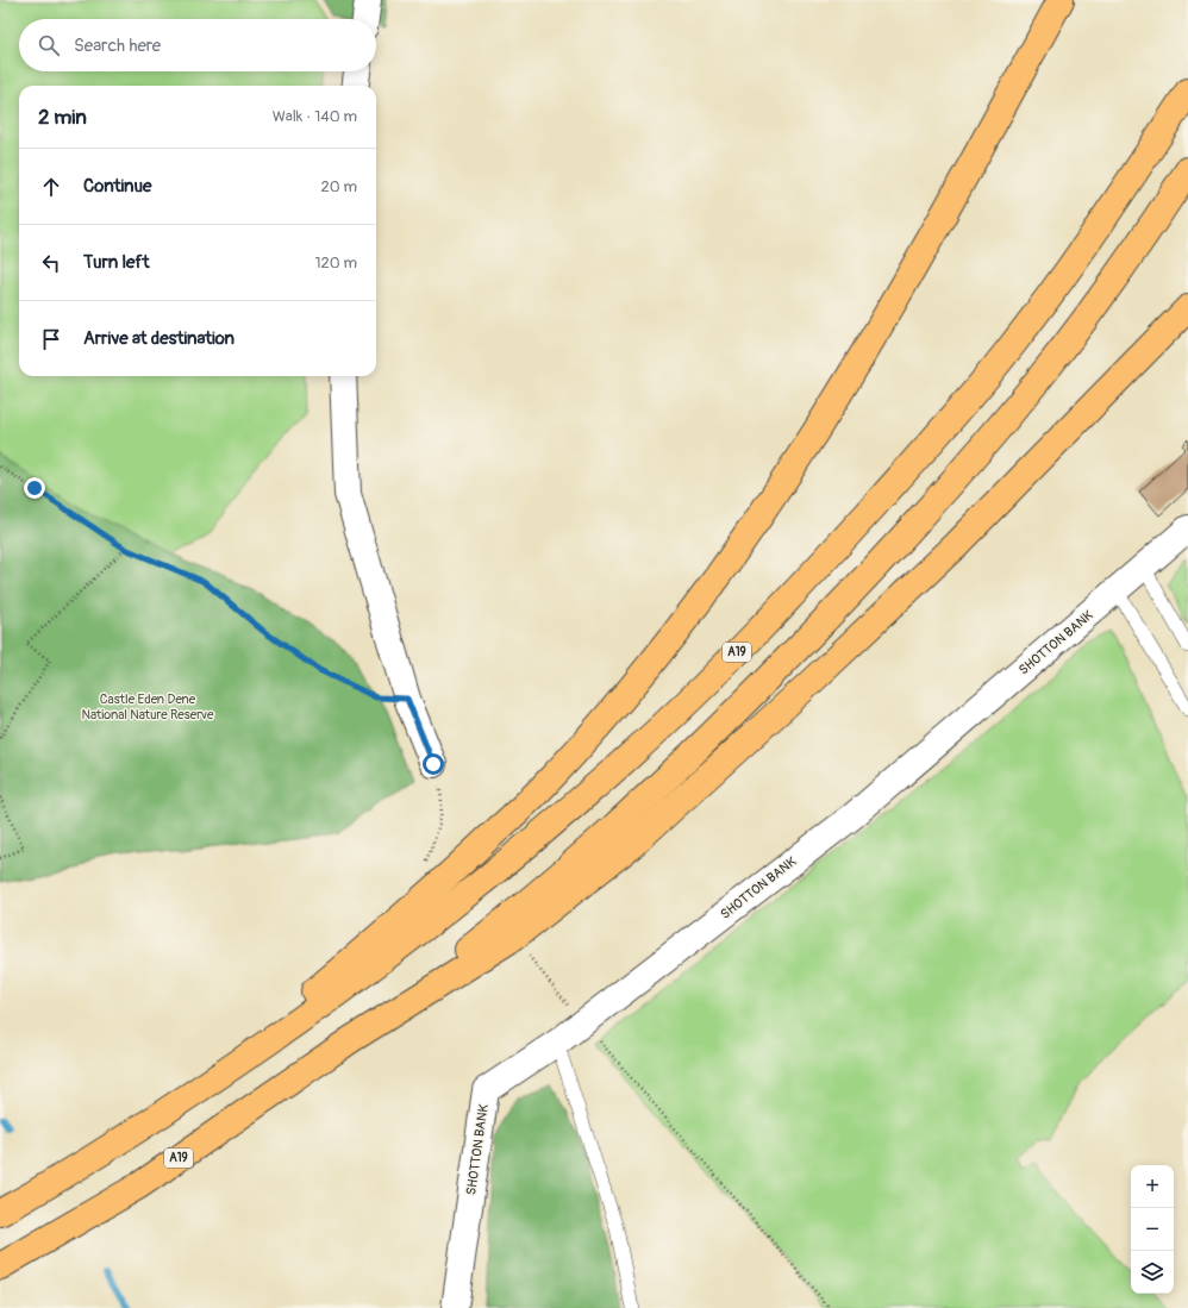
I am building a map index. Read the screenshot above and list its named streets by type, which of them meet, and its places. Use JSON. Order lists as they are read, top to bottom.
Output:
{
  "streets": {
    "highway": ["A19"],
    "street": ["SHOTTON BANK"]
  },
  "parks": ["Castle Eden Dene National Nature Reserve"],
  "page": {
    "search": "Search here",
    "heading": ["2 min", "Walk · 140 m"],
    "list": [
      ["Continue", "20 m"],
      ["Turn left", "120 m"],
      "Arrive at destination"
    ],
    "map_buttons": ["+", "−"]
  }
}
